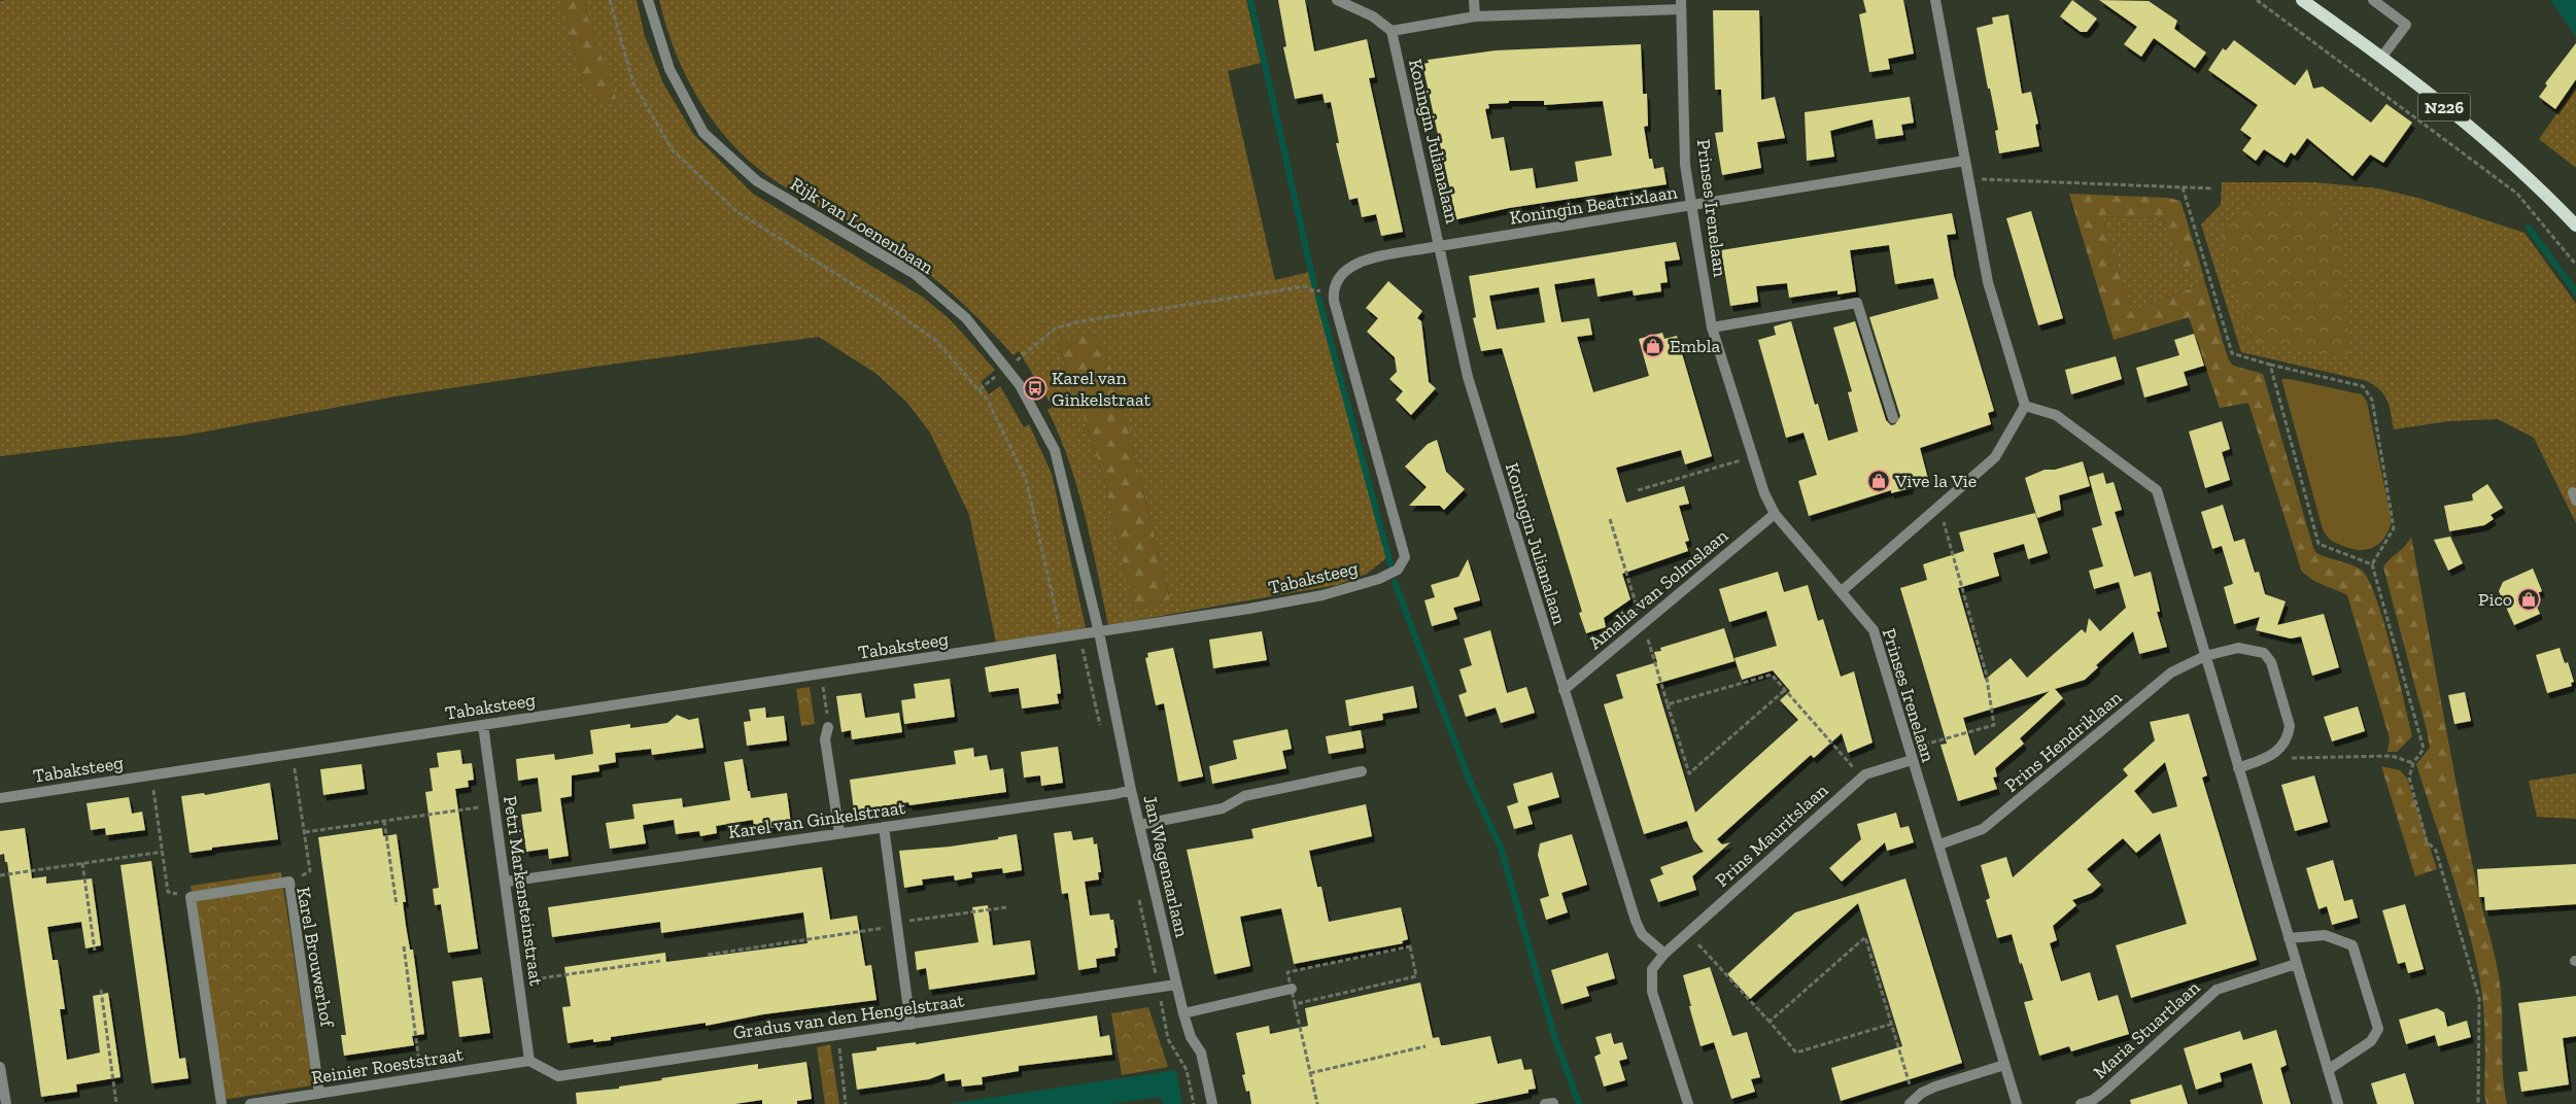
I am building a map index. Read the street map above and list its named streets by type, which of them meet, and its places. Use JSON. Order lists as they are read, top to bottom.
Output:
{
  "streets": {
    "main road": ["N226"],
    "street": [
      "Koningin Julianalaan",
      "Koningin Beatrixlaan",
      "Prinses Irenelaan",
      "Rijk van Loenenbaan",
      "Tabaksteeg",
      "Amalia van Solmslaan",
      "Prins Hendriklaan",
      "Karel van Ginkelstraat",
      "Prins Mauritslaan",
      "Jan Wagenaarlaan",
      "Petri Markensteinstraat",
      "Karel Brouwerhof",
      "Gradus van den Hengelstraat",
      "Maria Stuartlaan",
      "Reinier Roeststraat"
    ]
  },
  "crossings": [
    ["Koningin Julianalaan", "Koningin Beatrixlaan"],
    ["Koningin Julianalaan", "Amalia van Solmslaan"],
    ["Koningin Julianalaan", "Prins Mauritslaan"],
    ["Koningin Beatrixlaan", "Prinses Irenelaan"],
    ["Prinses Irenelaan", "Amalia van Solmslaan"],
    ["Prinses Irenelaan", "Prins Hendriklaan"],
    ["Prinses Irenelaan", "Prins Mauritslaan"],
    ["Rijk van Loenenbaan", "Tabaksteeg"],
    ["Rijk van Loenenbaan", "Jan Wagenaarlaan"],
    ["Tabaksteeg", "Jan Wagenaarlaan"],
    ["Tabaksteeg", "Petri Markensteinstraat"],
    ["Karel van Ginkelstraat", "Jan Wagenaarlaan"],
    ["Karel van Ginkelstraat", "Petri Markensteinstraat"],
    ["Jan Wagenaarlaan", "Gradus van den Hengelstraat"],
    ["Petri Markensteinstraat", "Gradus van den Hengelstraat"],
    ["Petri Markensteinstraat", "Reinier Roeststraat"],
    ["Karel Brouwerhof", "Reinier Roeststraat"],
    ["Gradus van den Hengelstraat", "Reinier Roeststraat"]
  ],
  "places": {
    "shop": ["Embla", "Vive la Vie", "Pico"],
    "bus stop": ["Karel van Ginkelstraat"]
  }
}
